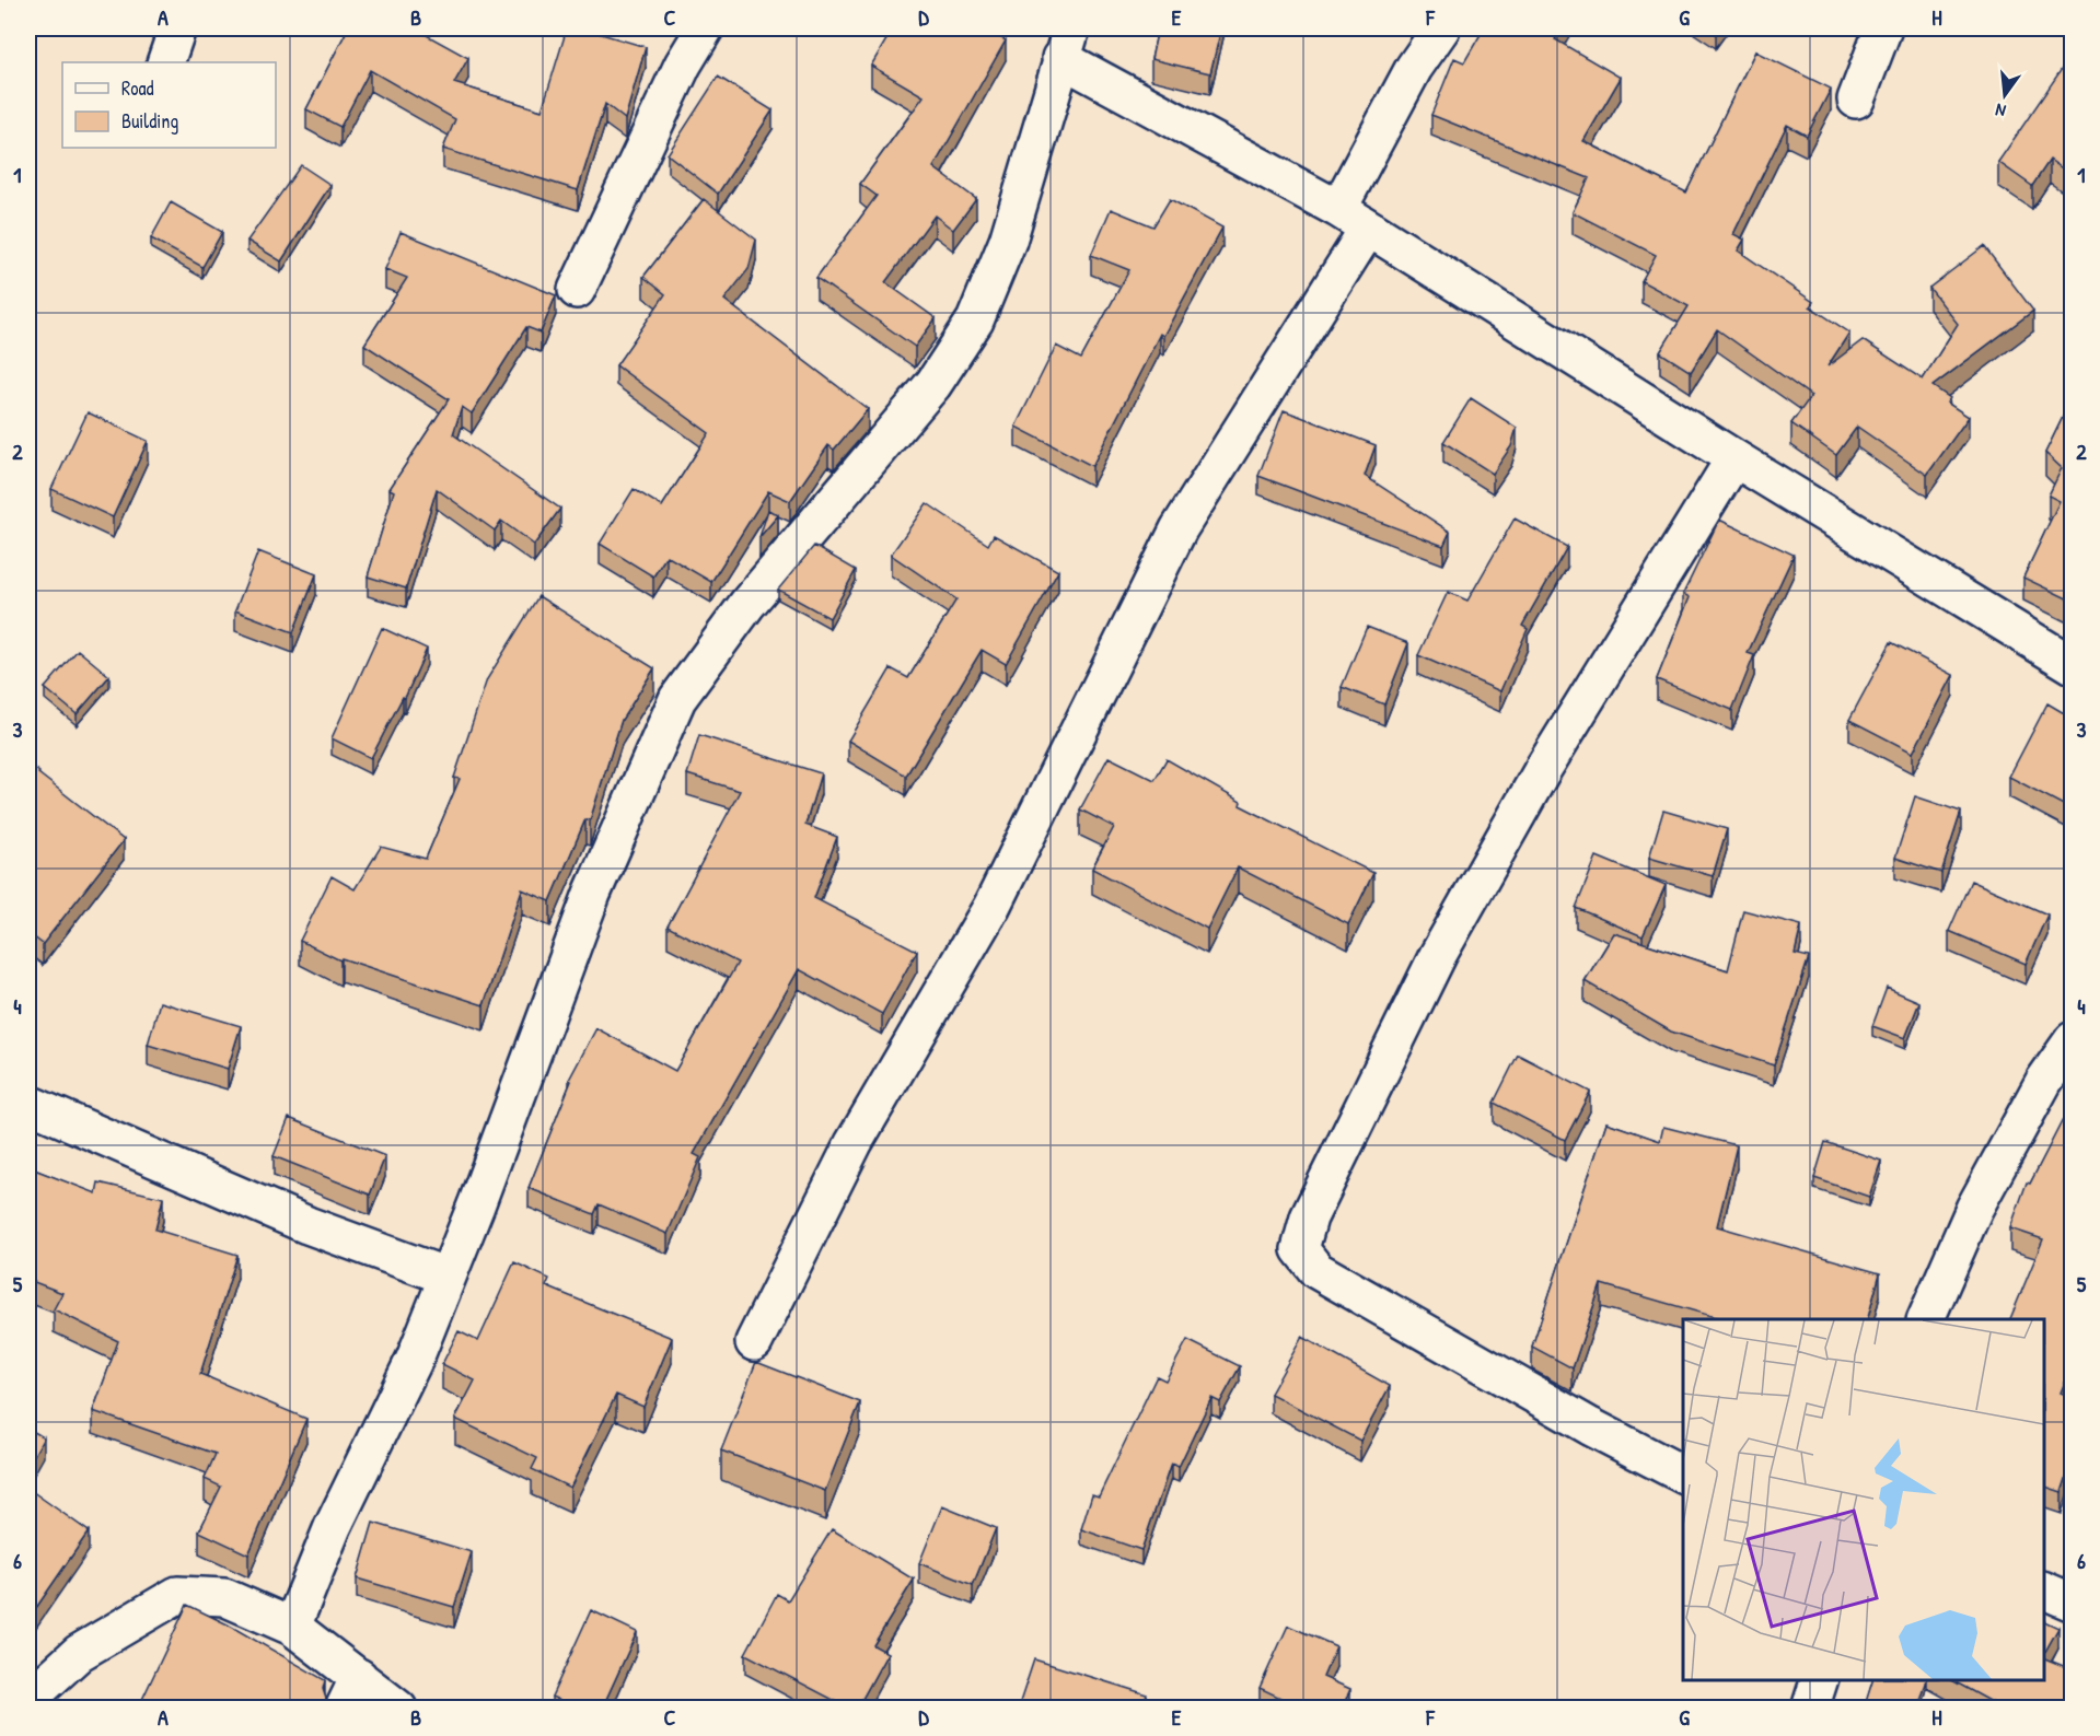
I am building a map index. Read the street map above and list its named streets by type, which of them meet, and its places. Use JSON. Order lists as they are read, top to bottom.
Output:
{
  "legend": ["Road", "Building"],
  "north": "bottom",
  "grid": {
    "columns": [
      "A",
      "B",
      "C",
      "D",
      "E",
      "F",
      "G",
      "H"
    ],
    "rows": [
      "1",
      "2",
      "3",
      "4",
      "5",
      "6"
    ]
  }
}
